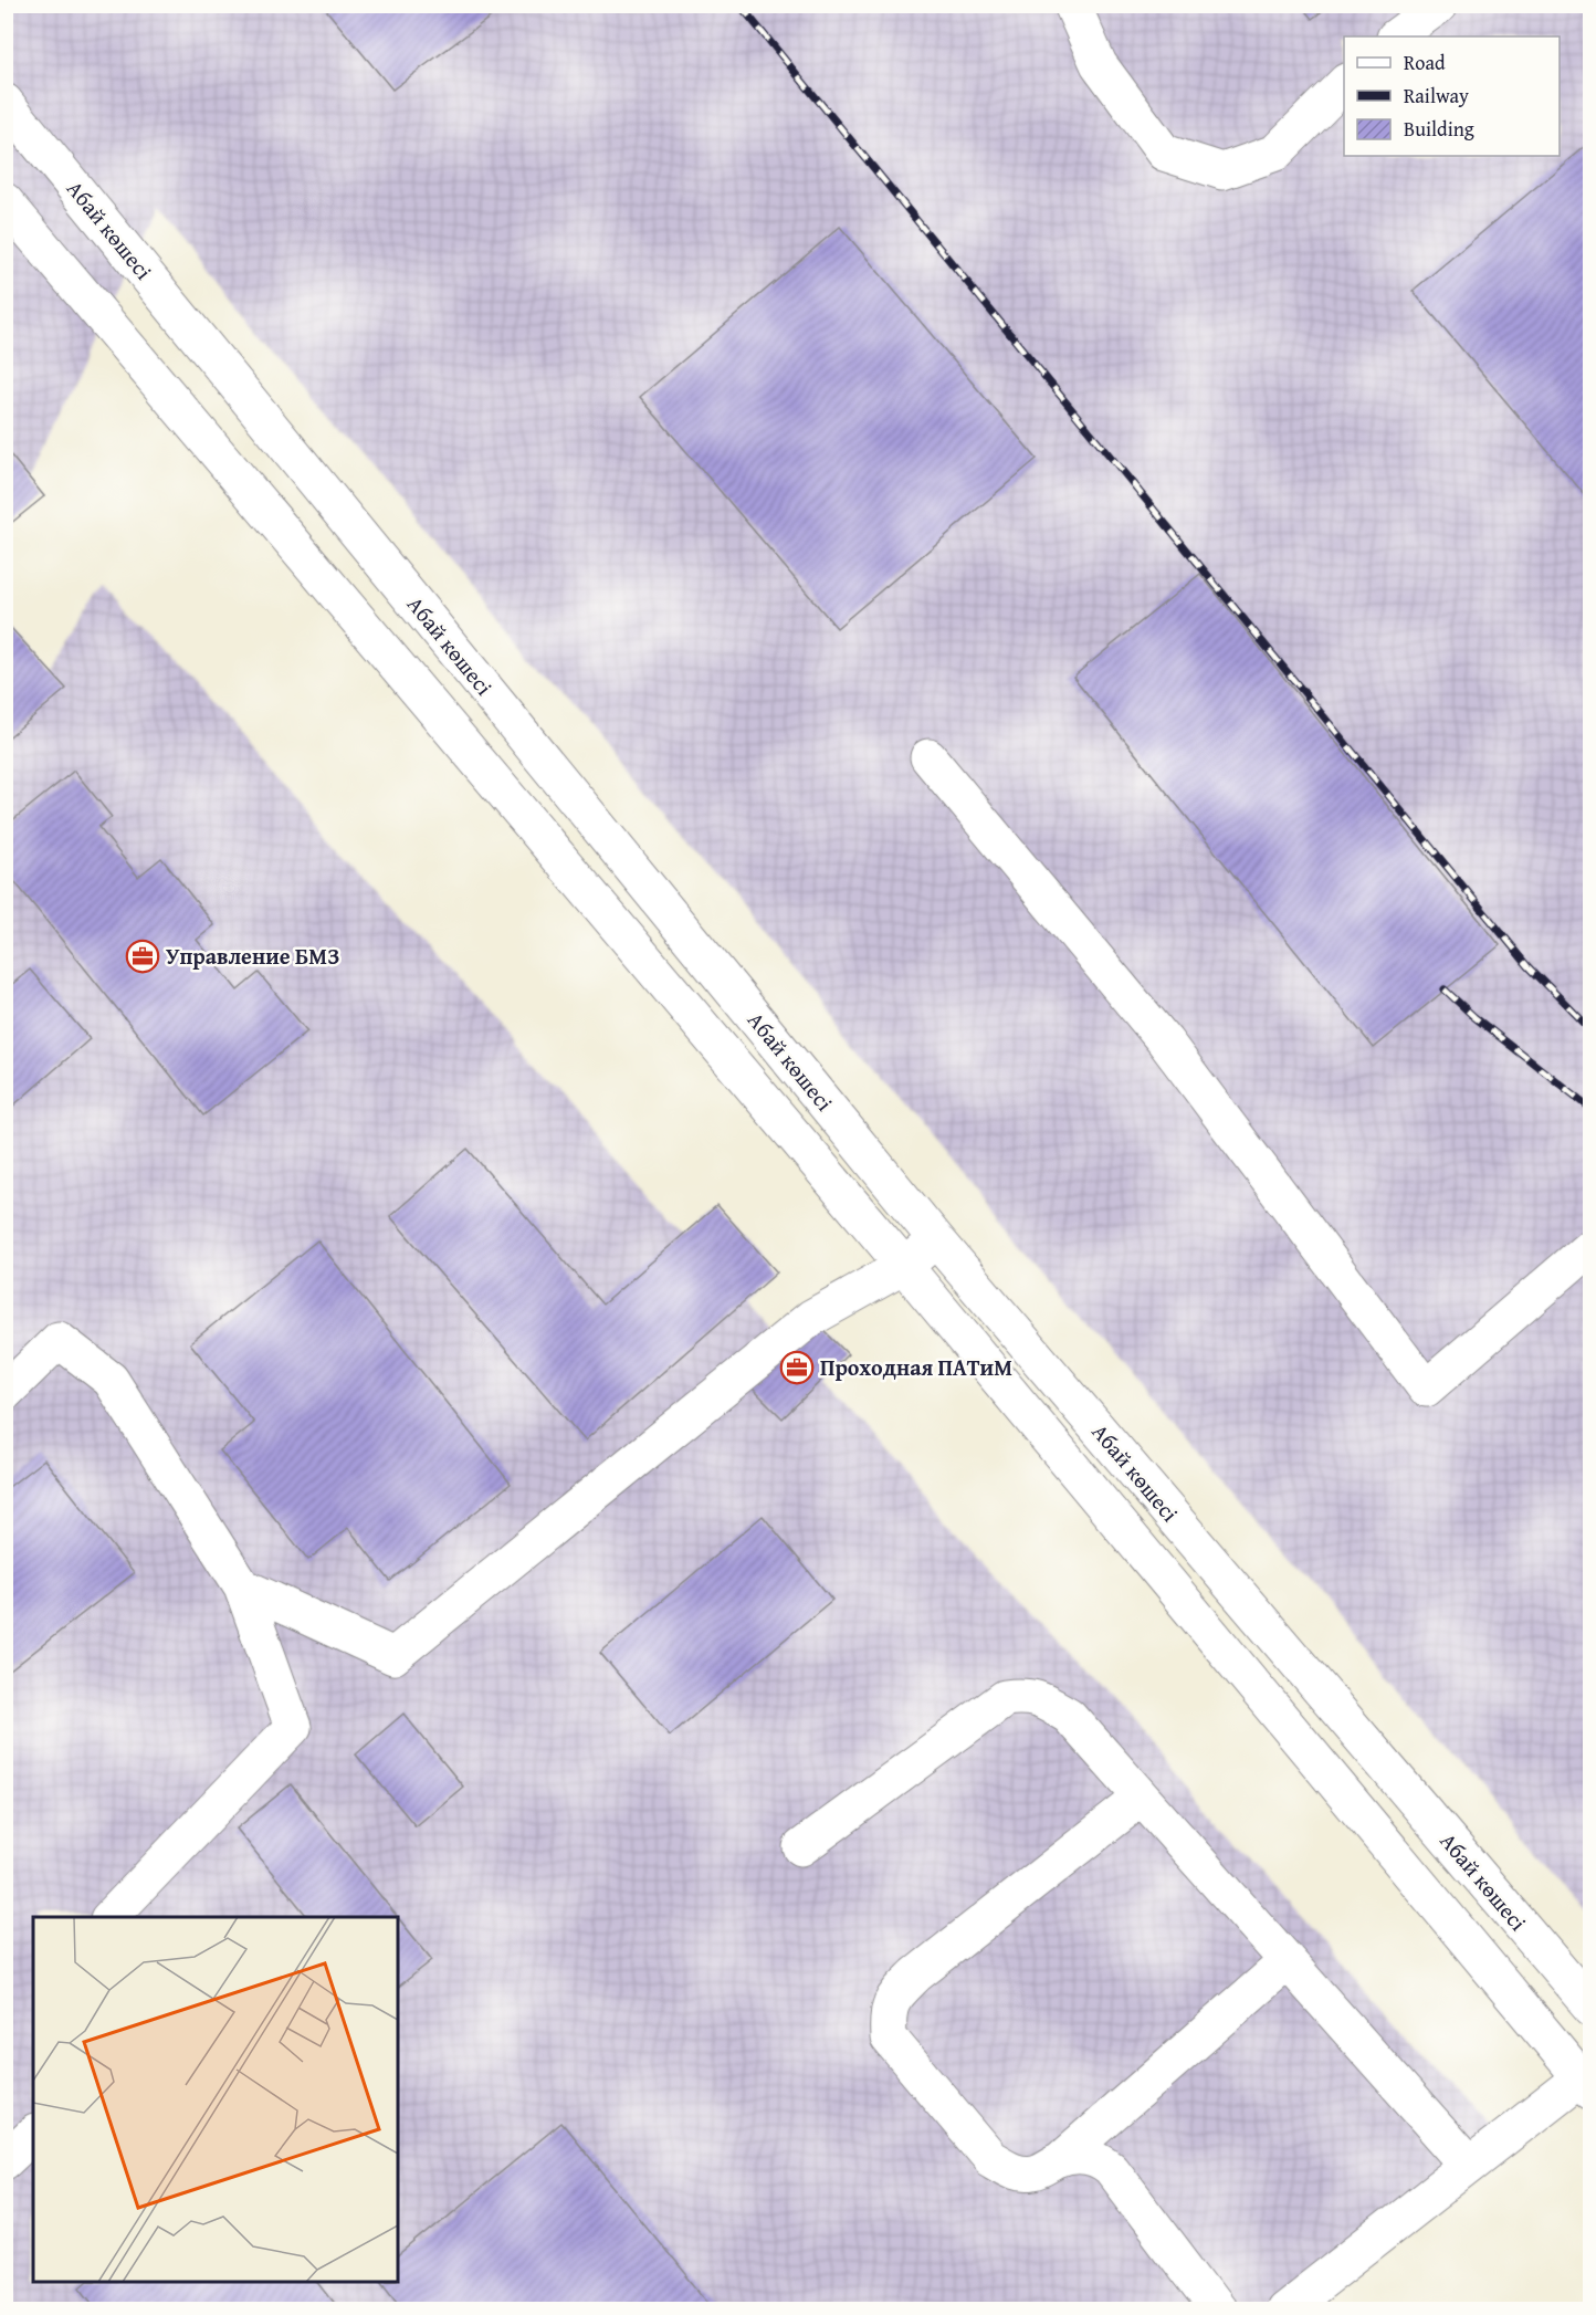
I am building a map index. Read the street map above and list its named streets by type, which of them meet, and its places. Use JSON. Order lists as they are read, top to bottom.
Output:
{
  "streets": {
    "street": ["Абай көшесі"]
  },
  "places": {
    "office": ["Управление БМЗ", "Проходная ПАТиМ"]
  },
  "legend": ["Road", "Railway", "Building"]
}
